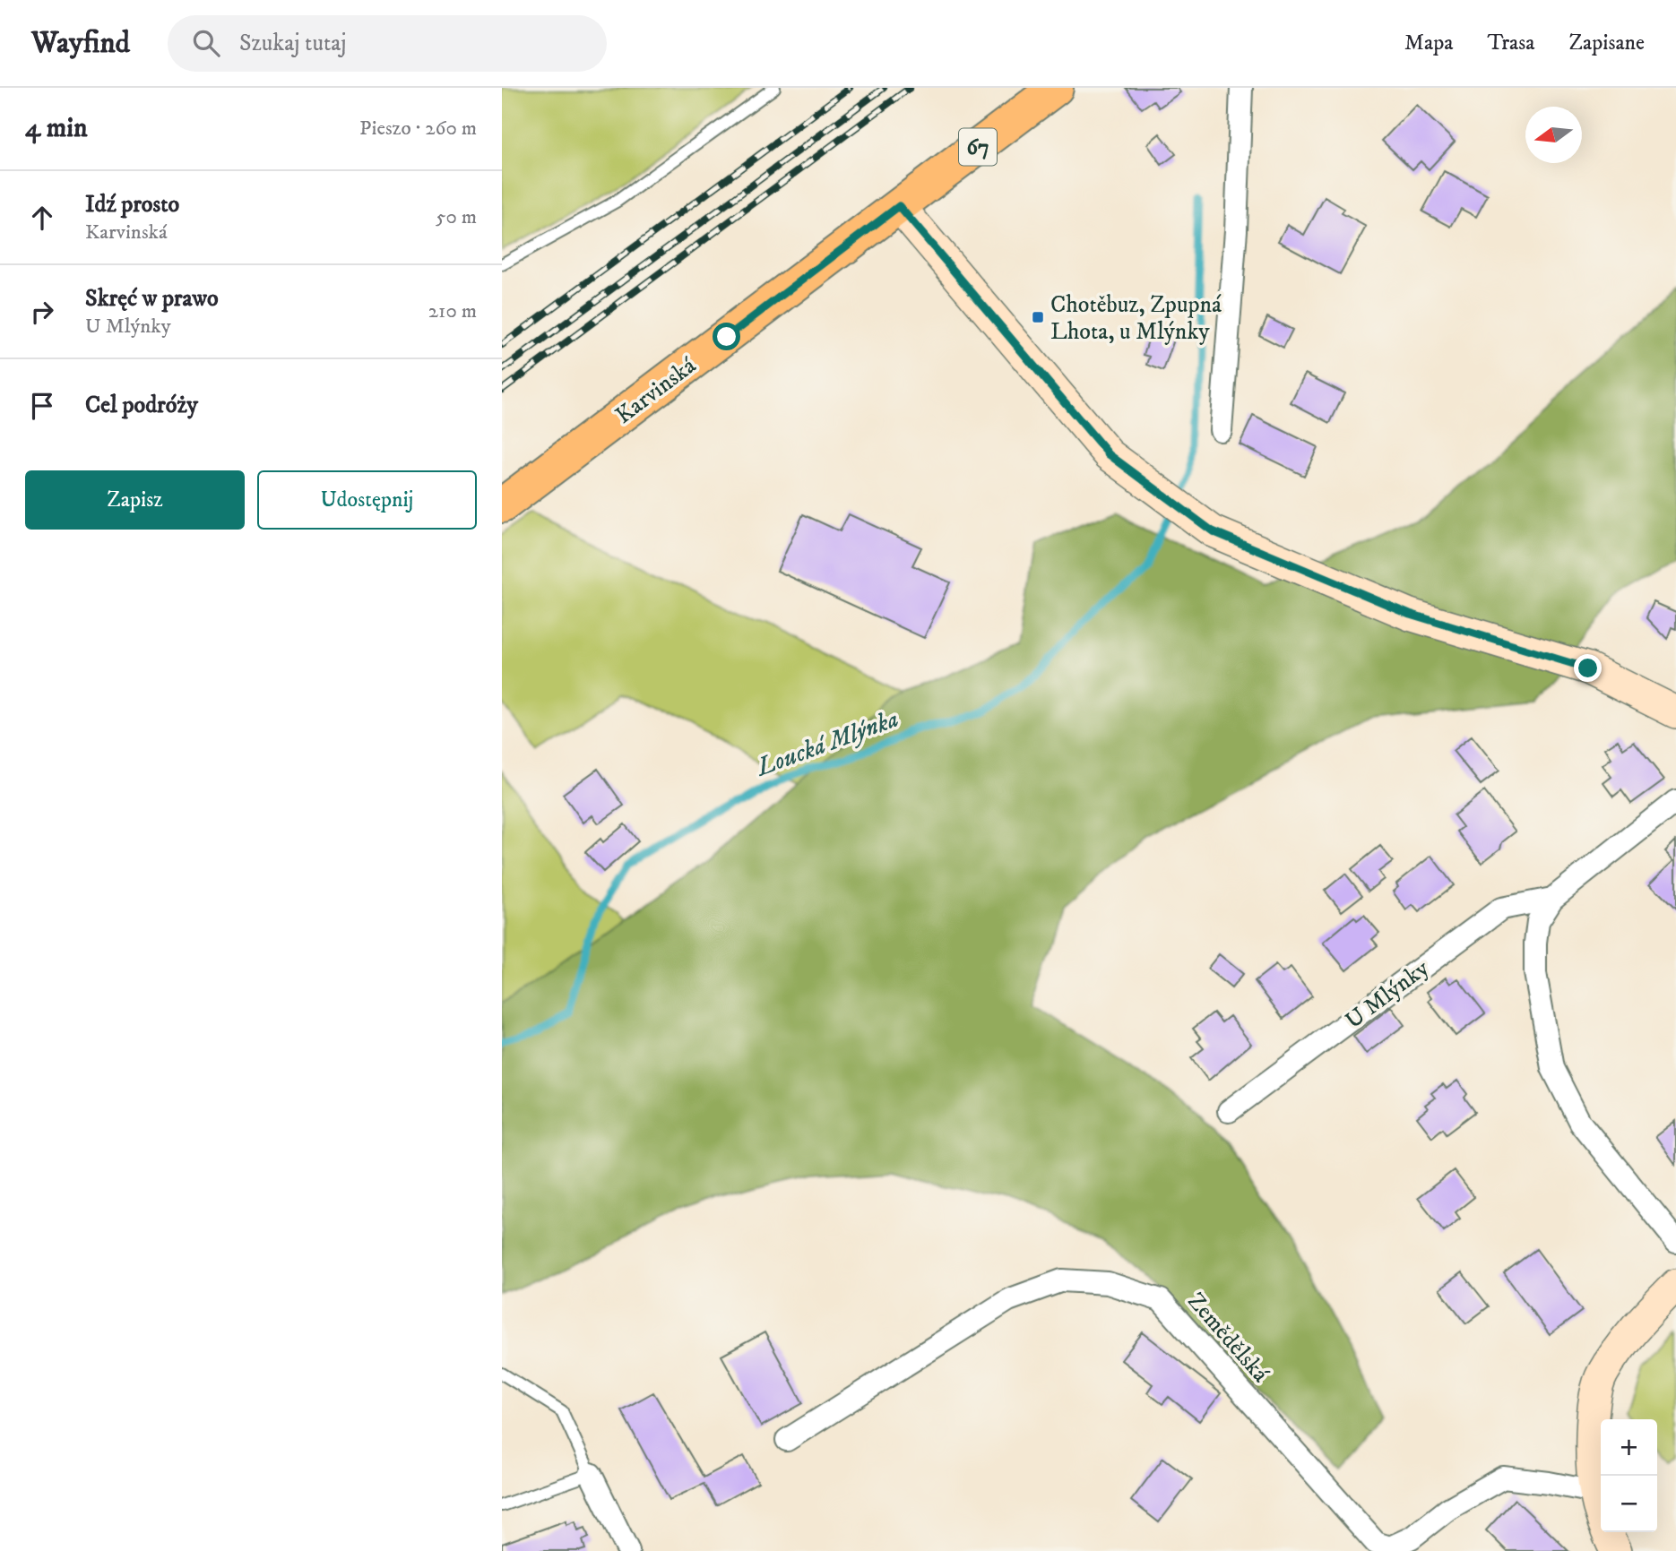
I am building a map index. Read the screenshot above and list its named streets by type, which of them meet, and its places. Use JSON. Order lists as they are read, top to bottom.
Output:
{
  "streets": {
    "main road": ["67", "Karvinská"],
    "street": ["U Mlýnky", "Zemědělská"]
  },
  "crossings": [
    ["67", "Karvinská"]
  ],
  "water": ["Loucká Mlýnka"],
  "places": {
    "transit": ["Chotěbuz, Zpupná Lhota, u Mlýnky"]
  },
  "north": "left",
  "page": {
    "header": "Wayfind",
    "search": "Szukaj tutaj",
    "nav": ["Mapa", "Trasa", "Zapisane"],
    "heading": ["4 min", "Pieszo · 260 m"],
    "list": [
      ["Idź prosto", "Karvinská", "50 m"],
      ["Skręć w prawo", "U Mlýnky", "210 m"],
      "Cel podróży"
    ],
    "buttons": ["Zapisz", "Udostępnij"],
    "map_buttons": ["+", "−"]
  }
}
